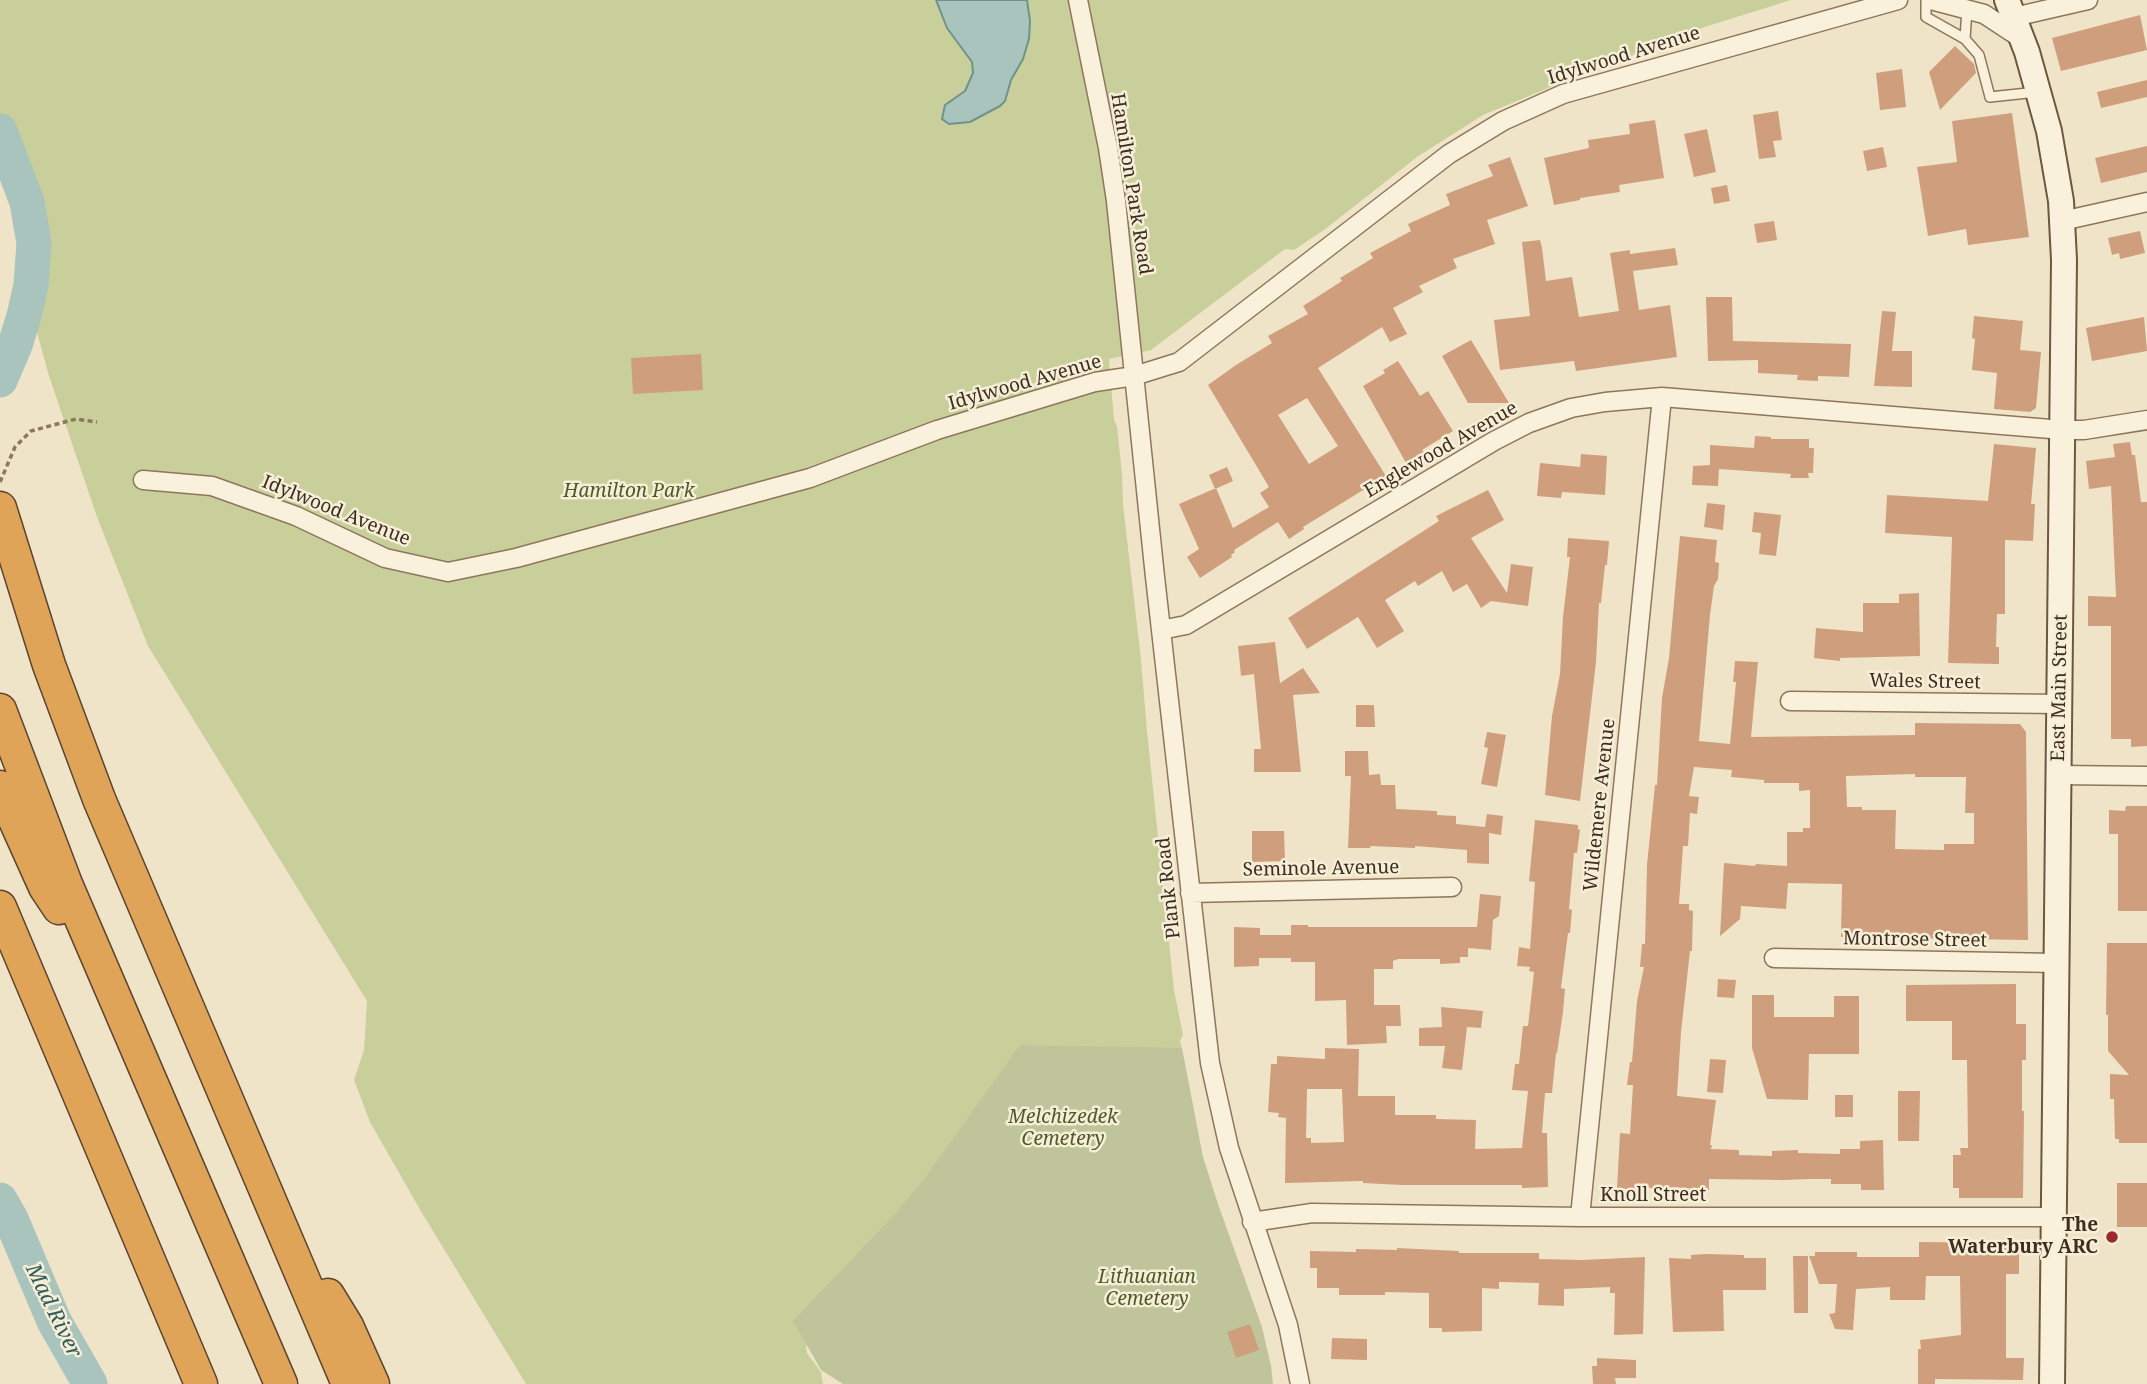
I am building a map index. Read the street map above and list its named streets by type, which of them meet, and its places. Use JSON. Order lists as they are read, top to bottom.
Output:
{
  "streets": {
    "main road": ["East Main Street"],
    "street": [
      "Idylwood Avenue",
      "Hamilton Park Road",
      "Englewood Avenue",
      "Wales Street",
      "Wildemere Avenue",
      "Seminole Avenue",
      "Plank Road",
      "Montrose Street",
      "Knoll Street"
    ]
  },
  "crossings": [
    ["Idylwood Avenue", "Hamilton Park Road"],
    ["Idylwood Avenue", "Plank Road"],
    ["Hamilton Park Road", "Plank Road"],
    ["Englewood Avenue", "East Main Street"],
    ["Englewood Avenue", "Wildemere Avenue"],
    ["Englewood Avenue", "Plank Road"],
    ["Wales Street", "East Main Street"],
    ["East Main Street", "Montrose Street"],
    ["East Main Street", "Knoll Street"],
    ["Wildemere Avenue", "Knoll Street"],
    ["Seminole Avenue", "Plank Road"],
    ["Plank Road", "Knoll Street"]
  ],
  "water": ["Mad River"],
  "parks": ["Hamilton Park", "Melchizedek Cemetery", "Lithuanian Cemetery"],
  "places": ["The Waterbury ARC"]
}
